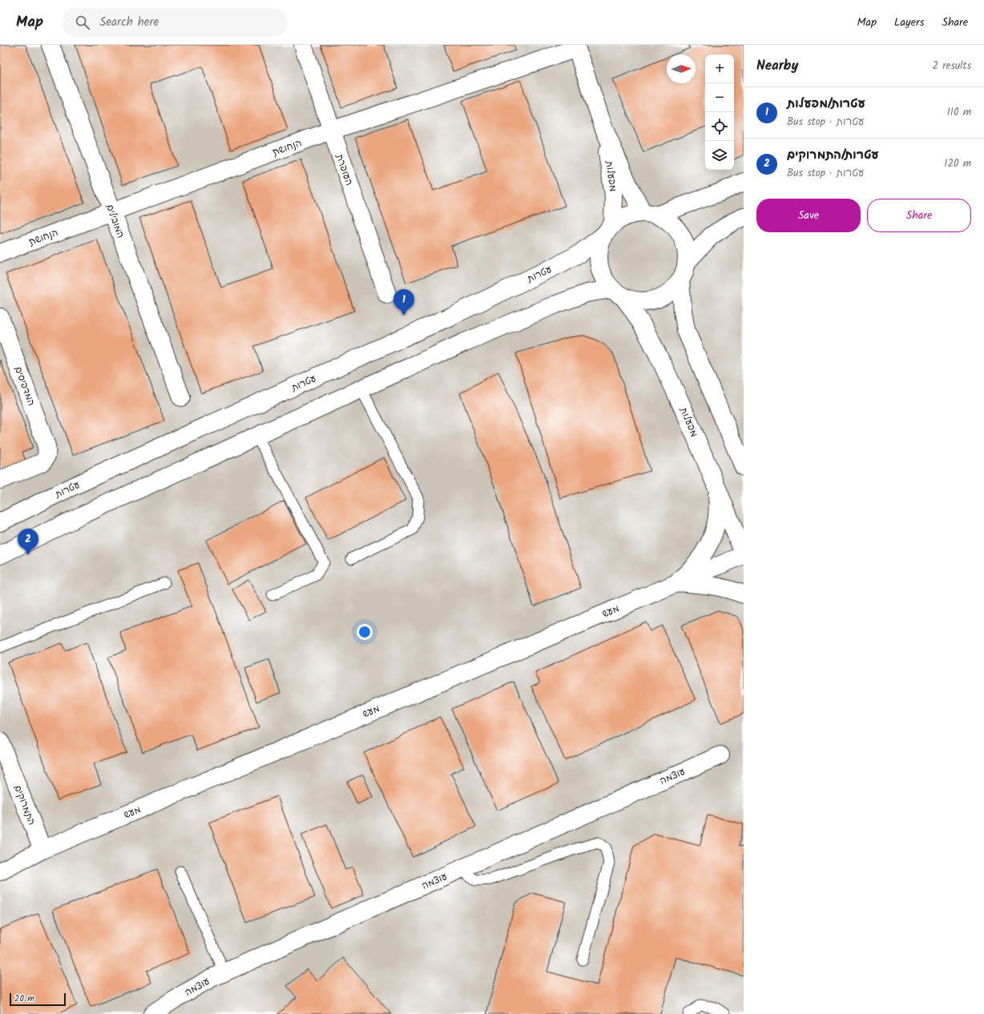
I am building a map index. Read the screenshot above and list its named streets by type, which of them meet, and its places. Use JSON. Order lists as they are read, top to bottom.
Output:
{
  "streets": {
    "street": [
      "הנחושת",
      "העופרת",
      "מפעלות",
      "המובילים",
      "עטרות",
      "המדפיסים",
      "מעש",
      "עוצמה",
      "התמרוקים"
    ]
  },
  "crossings": [
    ["הנחושת", "העופרת"],
    ["הנחושת", "מפעלות"],
    ["הנחושת", "המובילים"],
    ["מפעלות", "עטרות"],
    ["מפעלות", "מעש"],
    ["מעש", "התמרוקים"]
  ],
  "scale_bar": "20 m",
  "north": "right",
  "page": {
    "header": "Map",
    "search": "Search here",
    "nav": ["Map", "Layers", "Share"],
    "heading": ["Nearby", "2 results"],
    "map_buttons": ["+", "−"],
    "list": [
      {
        "mark": "1",
        "name": "עטרות/מפעלות",
        "note": "Bus stop · עטרות",
        "value": "110 m"
      },
      {
        "mark": "2",
        "name": "עטרות/התמרוקים",
        "note": "Bus stop · עטרות",
        "value": "120 m"
      }
    ],
    "buttons": ["Save", "Share"],
    "pins": ["1", "2"],
    "scale": "20 m"
  }
}
